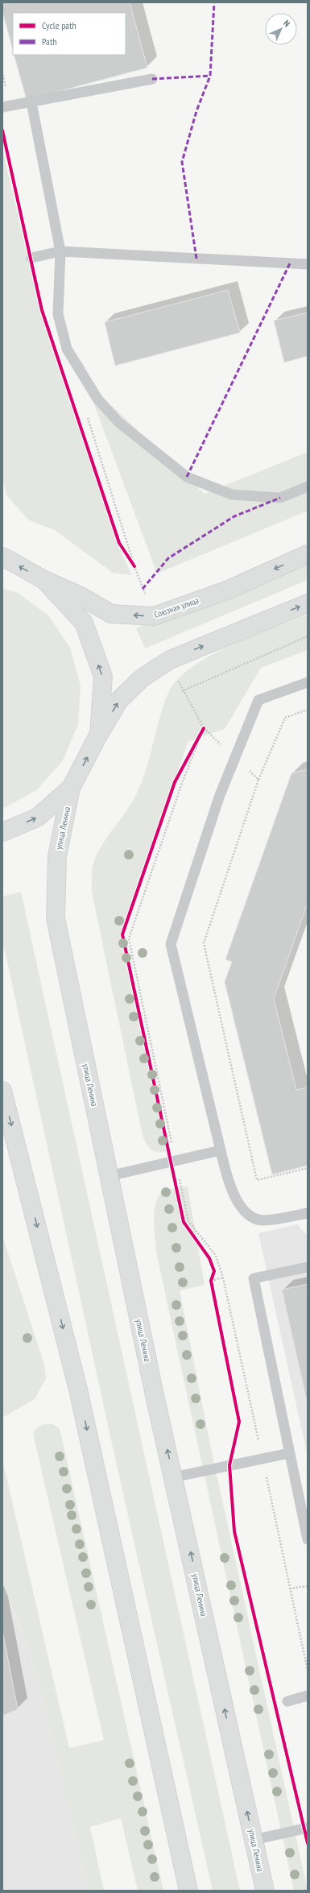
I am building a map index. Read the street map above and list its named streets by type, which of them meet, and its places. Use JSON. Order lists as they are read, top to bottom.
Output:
{
  "streets": {
    "main road": ["Союзная улица", "улица Ленина"]
  },
  "legend": ["Cycle path", "Path"],
  "north": "top right"
}
